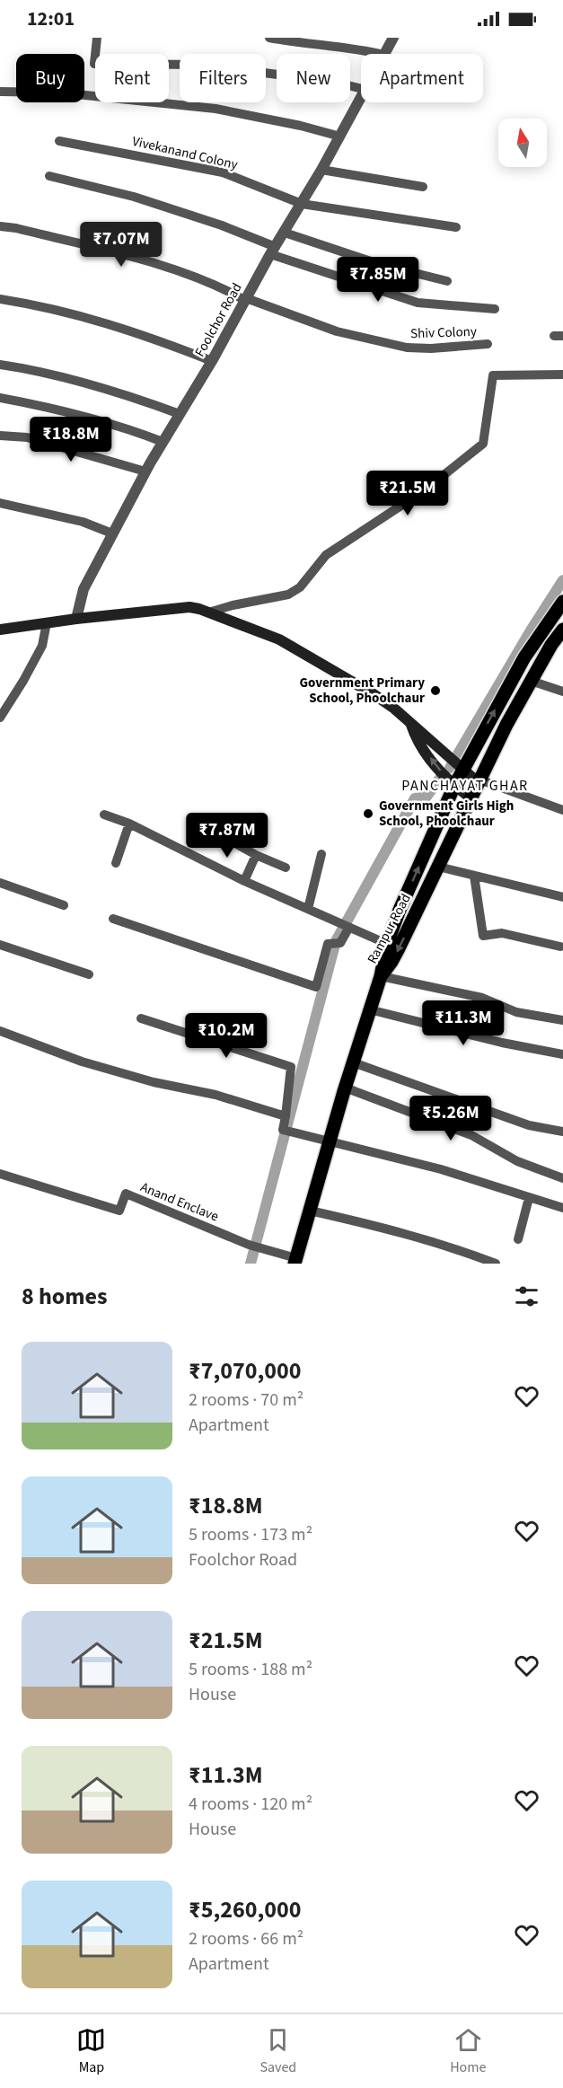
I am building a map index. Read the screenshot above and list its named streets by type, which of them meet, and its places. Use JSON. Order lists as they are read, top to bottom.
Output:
{
  "streets": {
    "main road": ["Rampur Road"],
    "street": [
      "Vivekanand Colony",
      "Foolchor Road",
      "Shiv Colony",
      "Anand Enclave"
    ]
  },
  "crossings": [
    ["Vivekanand Colony", "Foolchor Road"],
    ["Foolchor Road", "Shiv Colony"],
    ["Rampur Road", "Anand Enclave"]
  ],
  "districts": ["PANCHAYAT GHAR"],
  "places": ["Government Primary School, Phoolchaur", "Government Girls High School, Phoolchaur"],
  "north": "top",
  "page": {
    "status": "12:01",
    "chip": [
      "Buy",
      "Rent",
      "Filters",
      "New",
      "Apartment"
    ],
    "price": [
      "₹7.07M",
      "₹7.85M",
      "₹18.8M",
      "₹21.5M",
      "₹7.87M",
      "₹11.3M",
      "₹10.2M",
      "₹5.26M"
    ],
    "heading": "8 homes",
    "list": [
      {
        "name": "₹7,070,000",
        "note": "2 rooms · 70 m² · Apartment"
      },
      {
        "name": "₹18.8M",
        "note": "5 rooms · 173 m² · Foolchor Road"
      },
      {
        "name": "₹21.5M",
        "note": "5 rooms · 188 m² · House"
      },
      {
        "name": "₹11.3M",
        "note": "4 rooms · 120 m² · House"
      },
      {
        "name": "₹5,260,000",
        "note": "2 rooms · 66 m² · Apartment"
      }
    ],
    "tabs": ["Map", "Saved", "Home"]
  }
}
